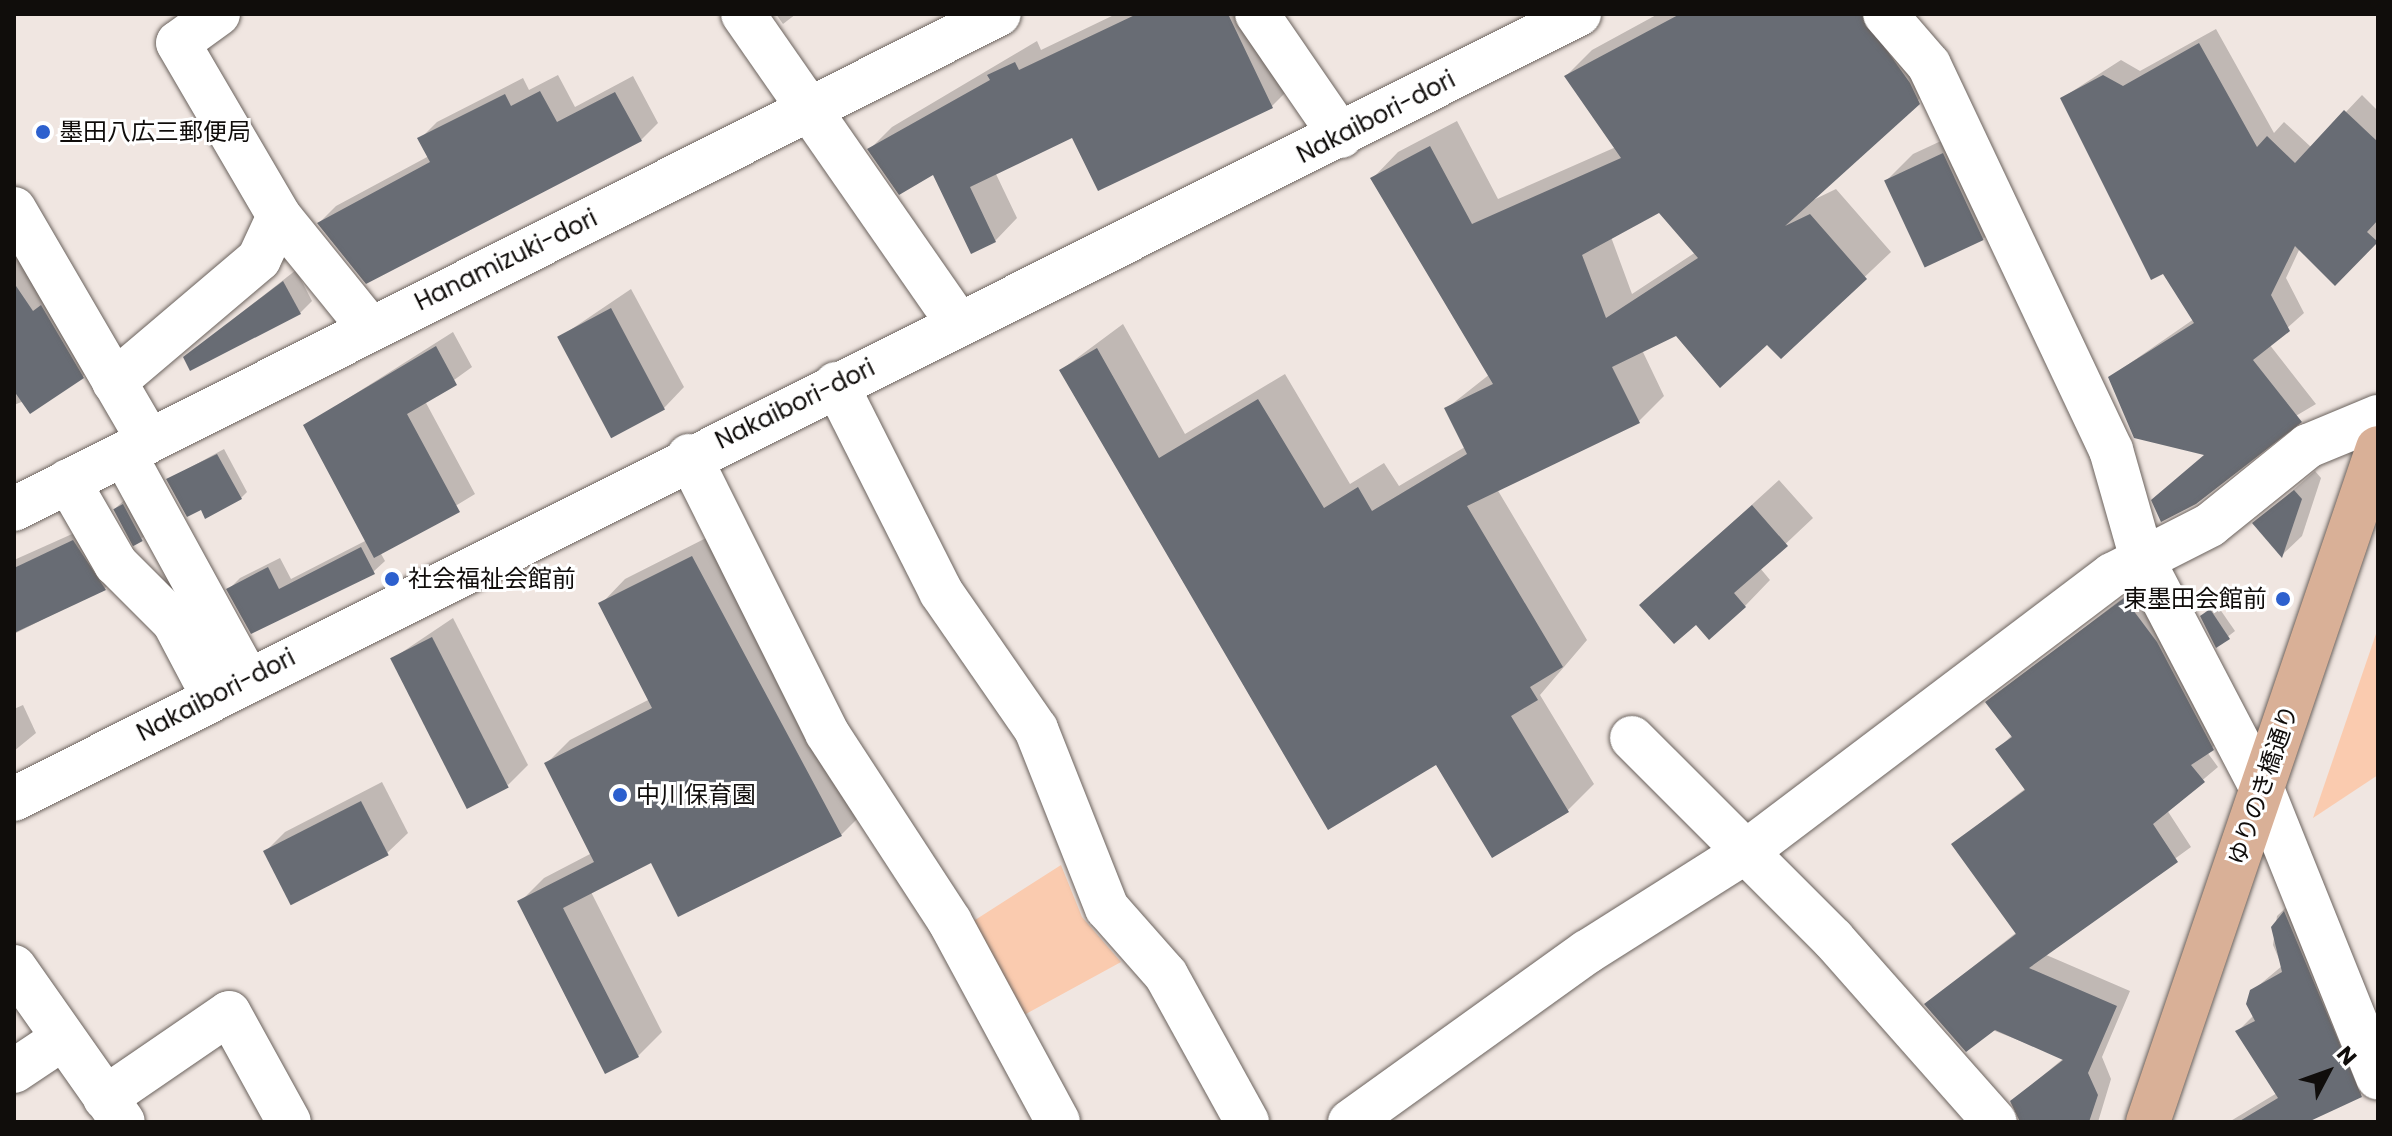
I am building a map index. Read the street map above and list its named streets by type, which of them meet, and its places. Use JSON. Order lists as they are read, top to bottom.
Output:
{
  "streets": {
    "main road": ["ゆりのき橋通り"],
    "street": ["Nakaibori-dori", "Hanamizuki-dori"]
  },
  "places": [
    "墨田八広三郵便局",
    "社会福祉会館前",
    "東墨田会館前",
    "中川保育園"
  ],
  "north": "top right"
}
